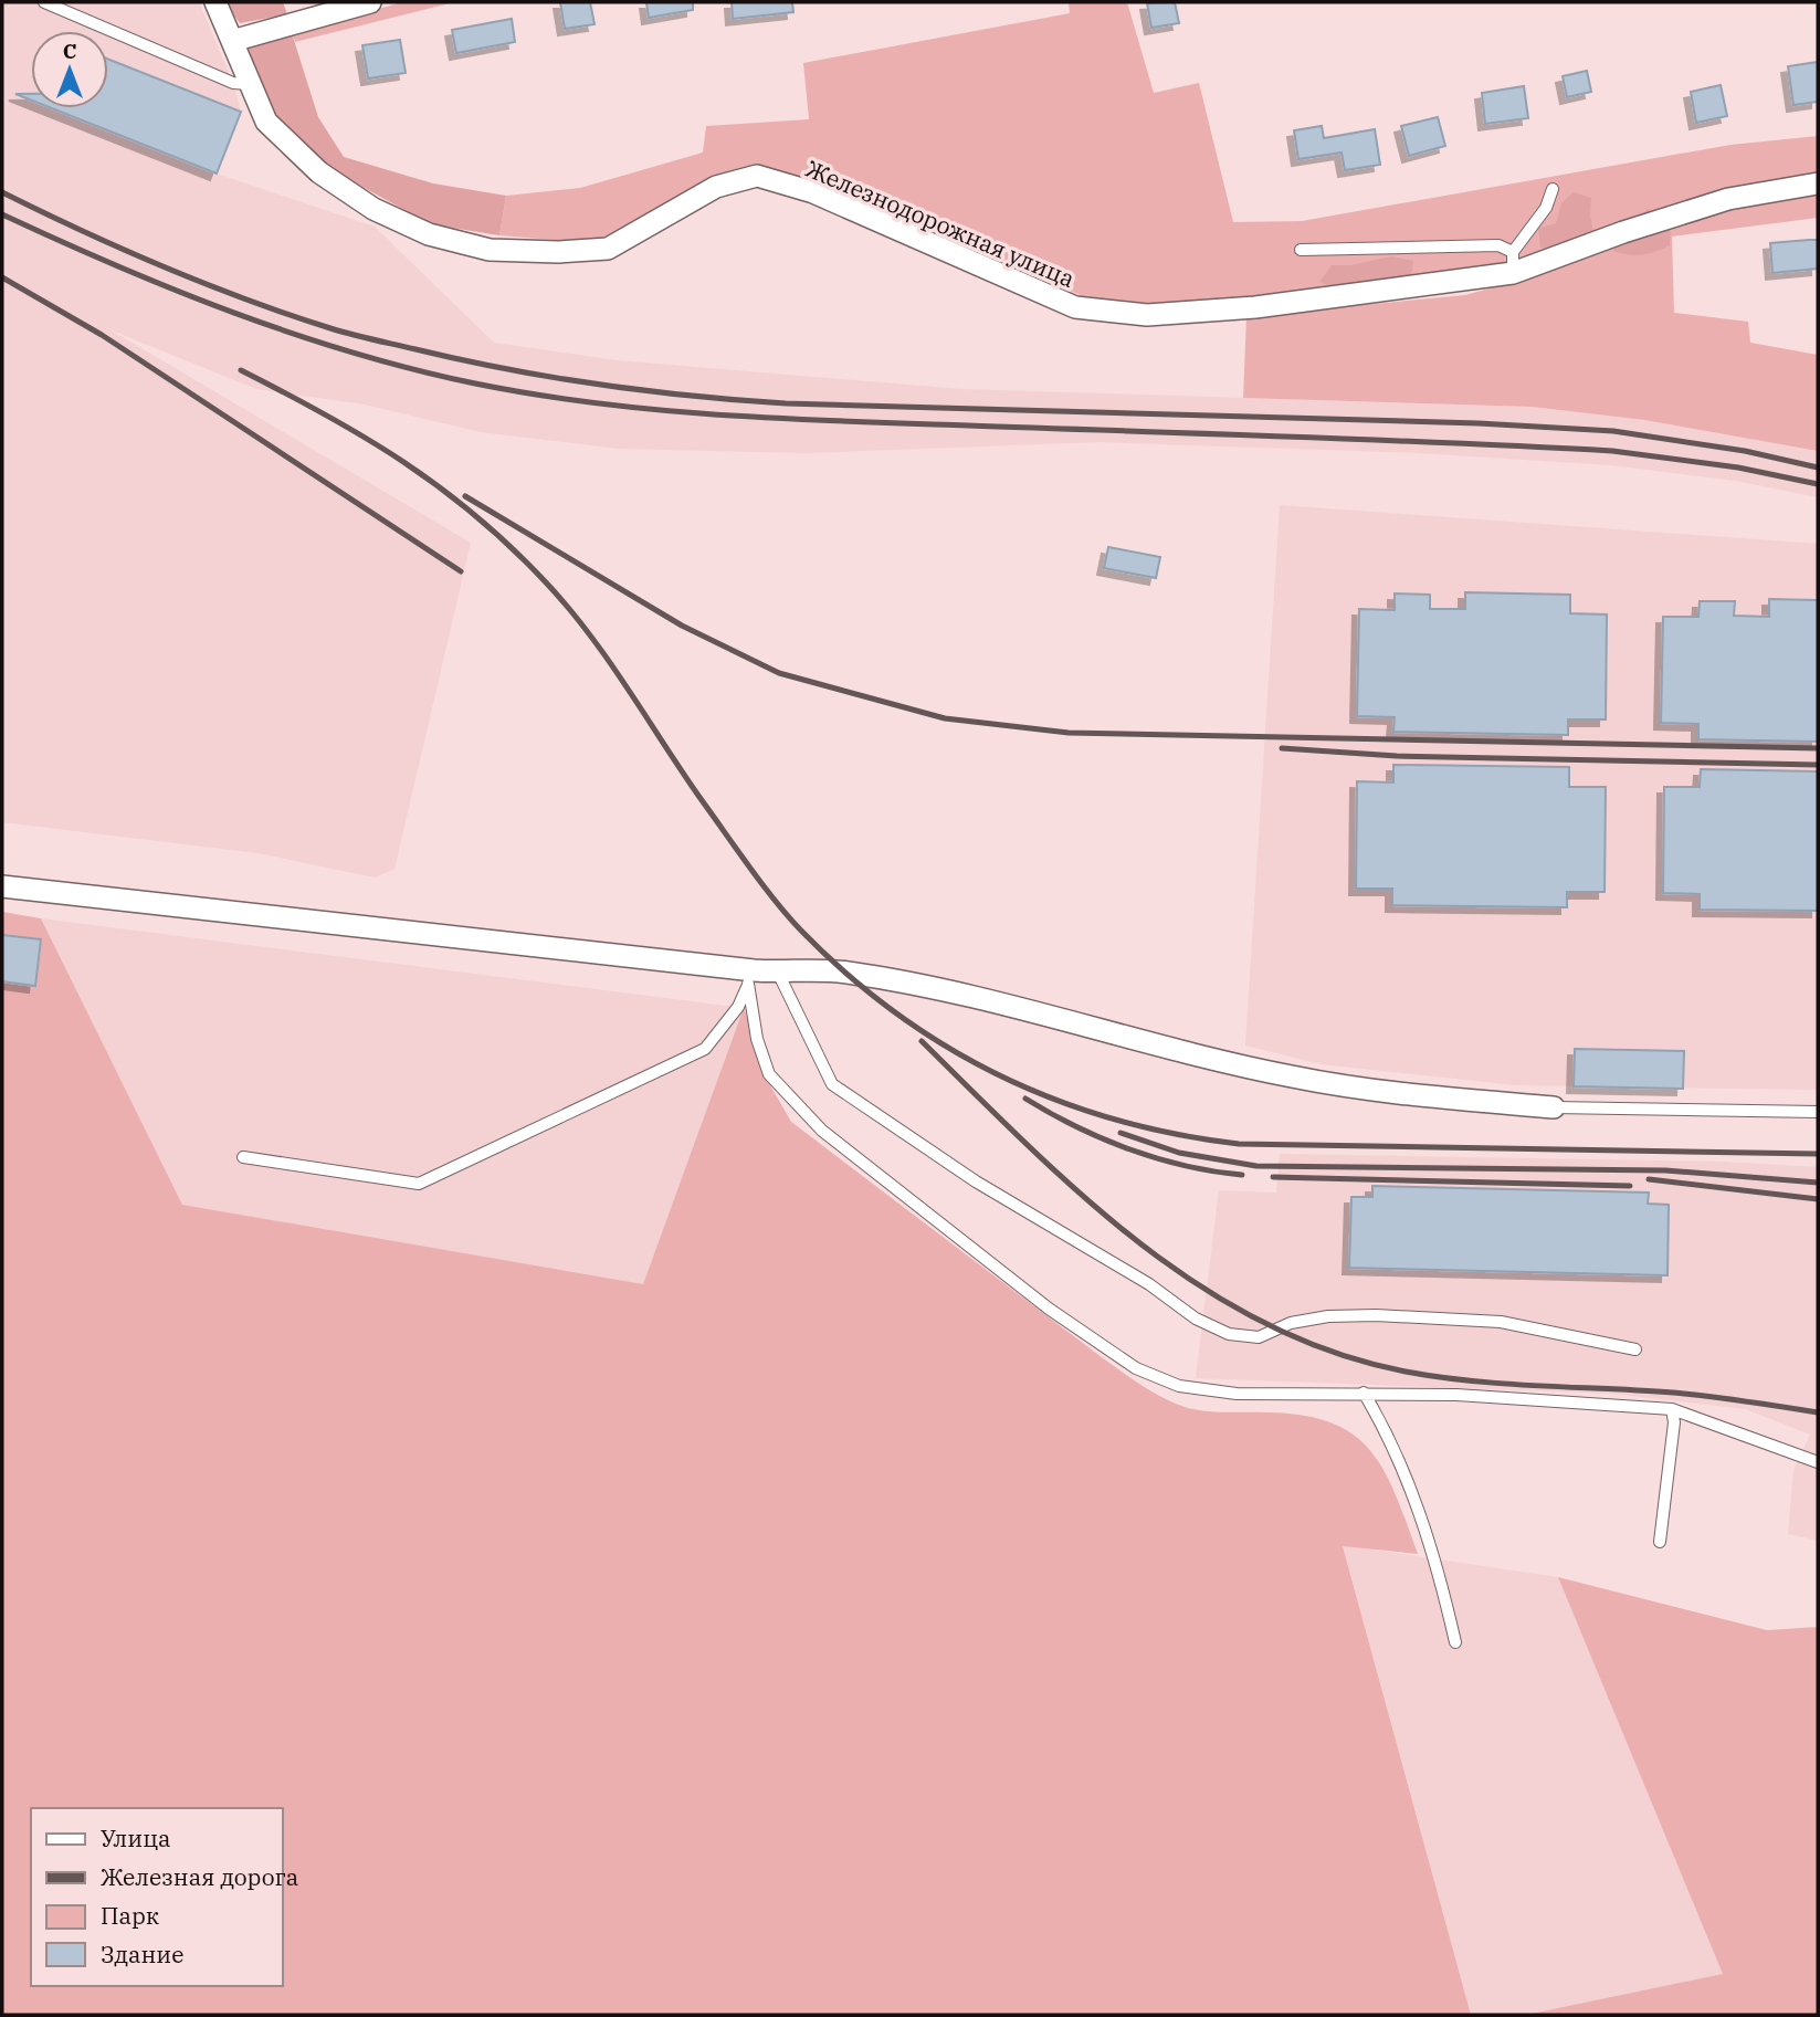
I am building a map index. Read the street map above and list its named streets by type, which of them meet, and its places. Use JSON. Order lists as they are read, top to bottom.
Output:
{
  "streets": {
    "street": ["Железнодорожная улица"]
  },
  "legend": [
    "Улица",
    "Железная дорога",
    "Парк",
    "Здание"
  ],
  "north": "top"
}
